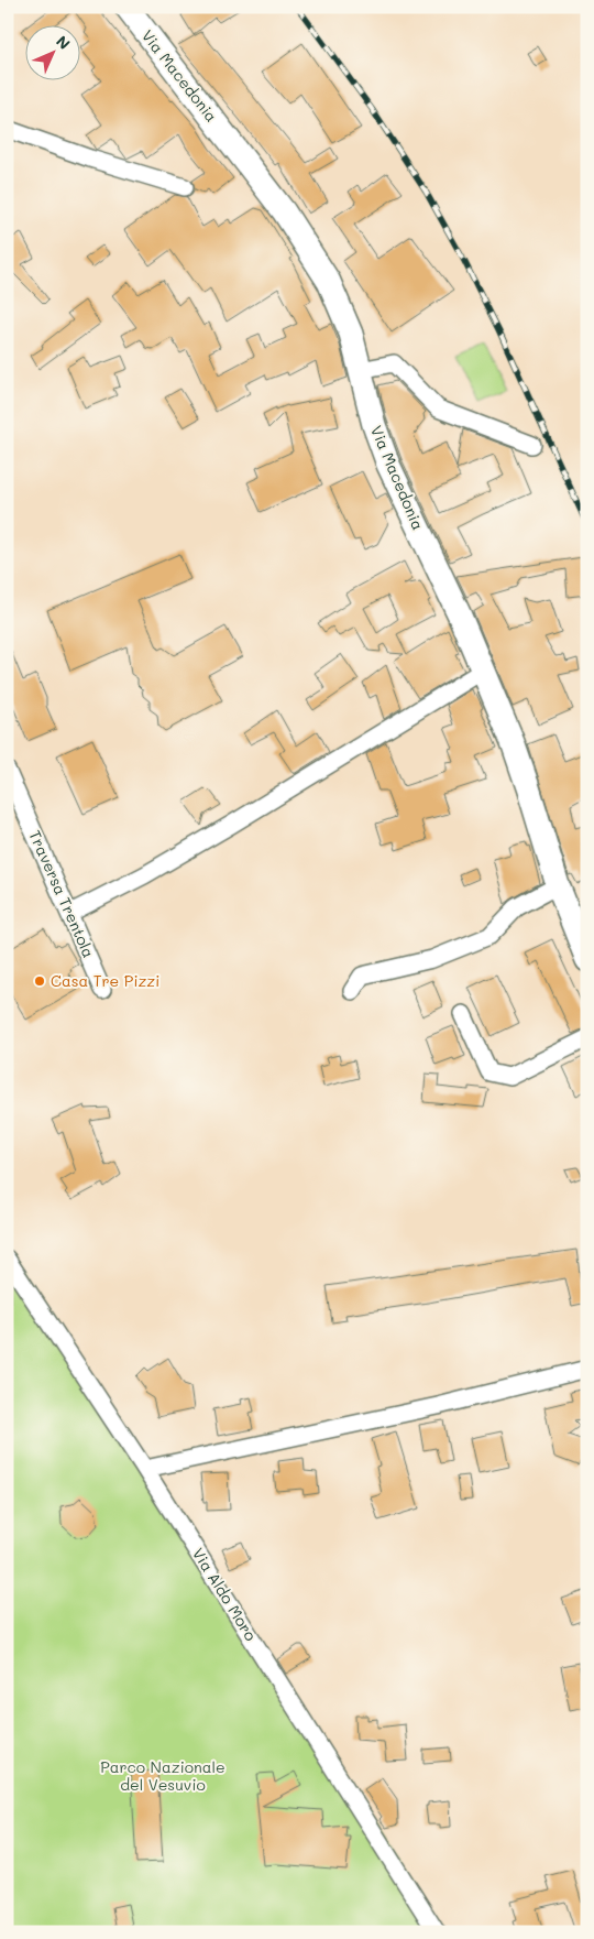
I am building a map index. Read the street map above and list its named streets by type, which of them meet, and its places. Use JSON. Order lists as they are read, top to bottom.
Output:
{
  "streets": {
    "main road": ["Via Macedonia"],
    "street": ["Traversa Trentola", "Via Aldo Moro"]
  },
  "parks": ["Parco Nazionale del Vesuvio"],
  "places": ["Casa Tre Pizzi"],
  "north": "top right"
}
